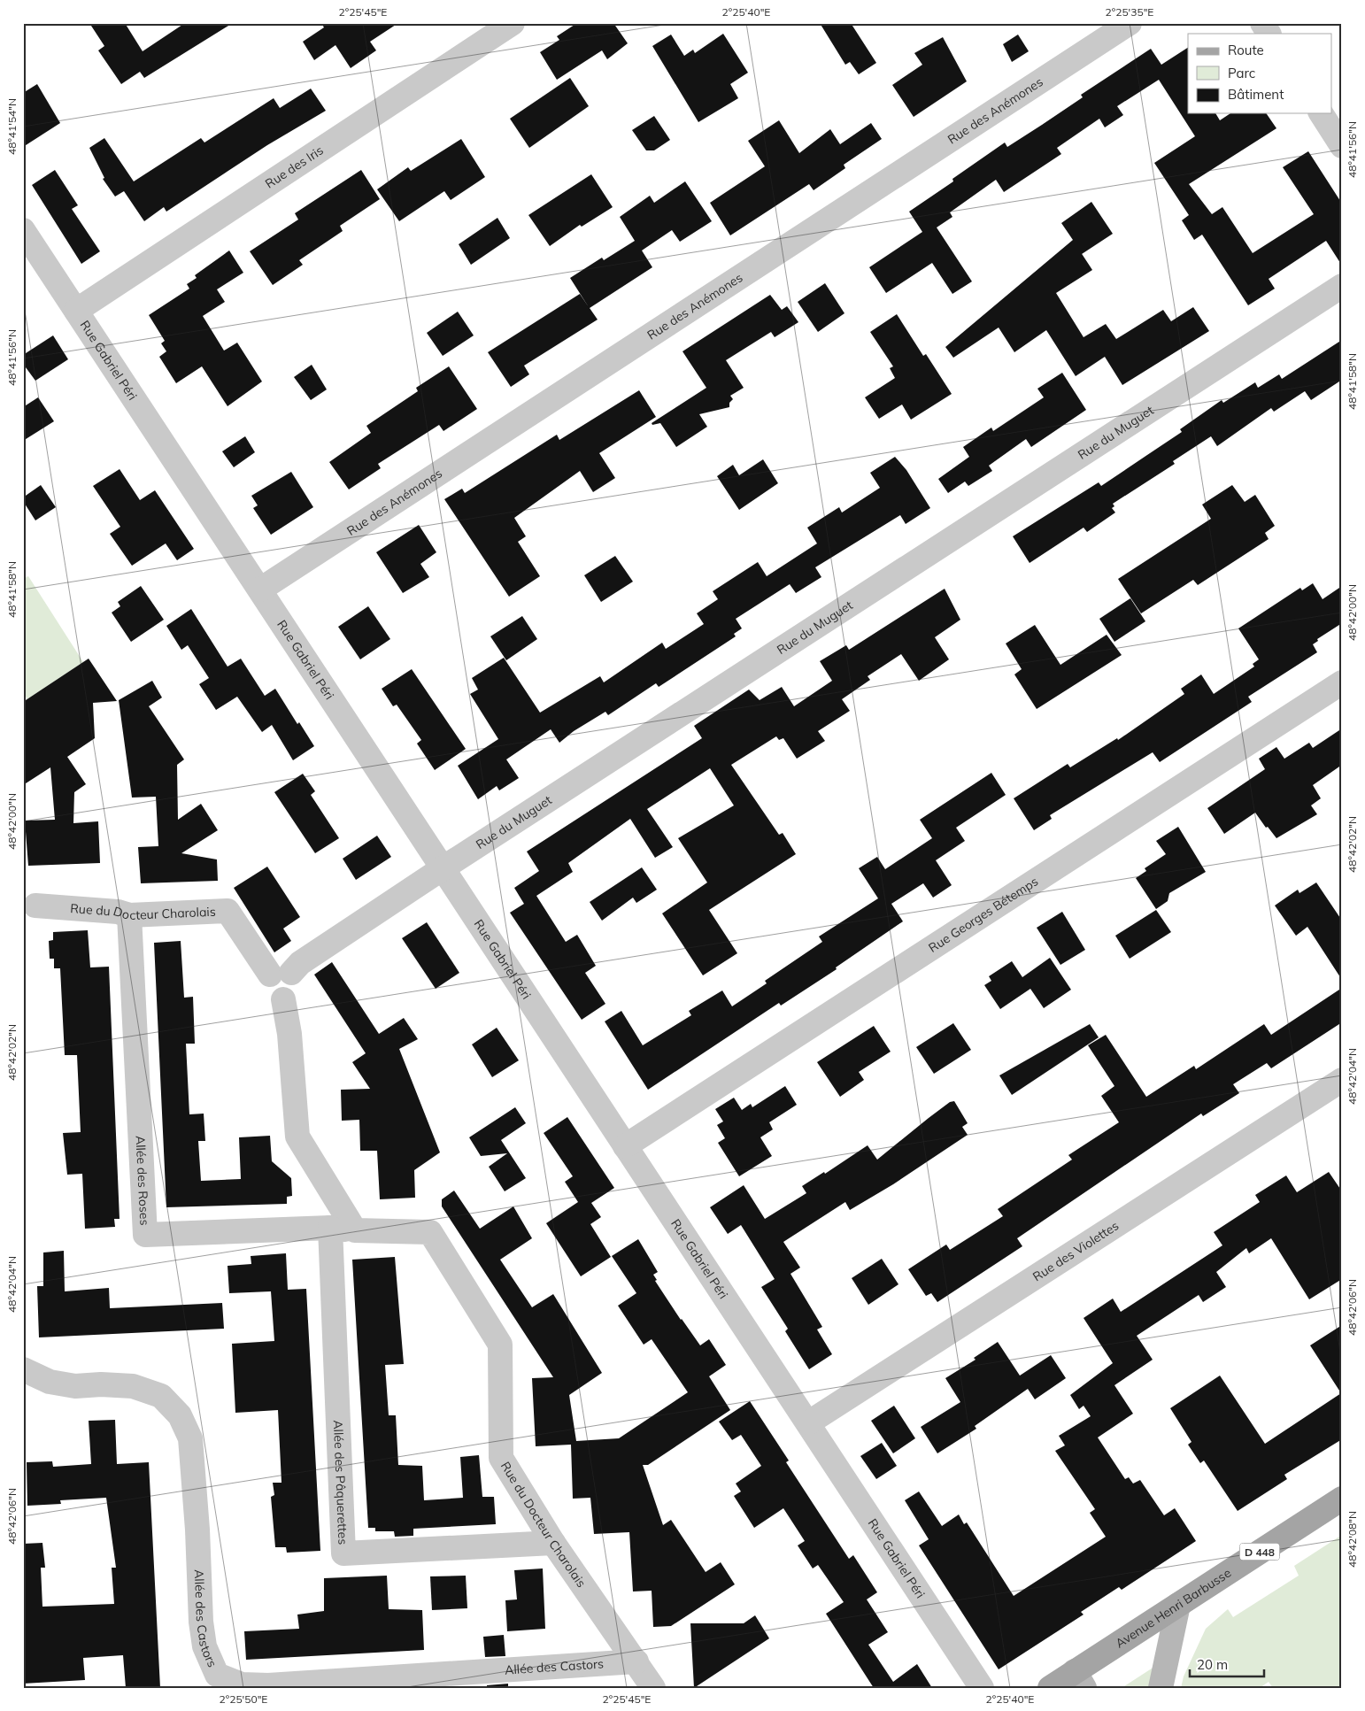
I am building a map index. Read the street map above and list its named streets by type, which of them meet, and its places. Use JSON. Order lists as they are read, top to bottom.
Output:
{
  "streets": {
    "main road": ["D 448", "Avenue Henri Barbusse"],
    "street": [
      "Rue des Anémones",
      "Rue des Iris",
      "Rue Gabriel Péri",
      "Rue du Muguet",
      "Rue du Docteur Charolais",
      "Rue Georges Bétemps",
      "Allée des Roses",
      "Rue des Violettes",
      "Allée des Pâquerettes",
      "Allée des Castors"
    ]
  },
  "crossings": [
    ["Rue des Anémones", "Rue Gabriel Péri"],
    ["Rue des Iris", "Rue Gabriel Péri"],
    ["Rue Gabriel Péri", "Rue du Muguet"],
    ["Rue Gabriel Péri", "Rue Georges Bétemps"],
    ["Rue Gabriel Péri", "Rue des Violettes"],
    ["Rue du Muguet", "Rue du Docteur Charolais"],
    ["Rue du Docteur Charolais", "Allée des Roses"],
    ["Rue du Docteur Charolais", "Allée des Pâquerettes"],
    ["Rue du Docteur Charolais", "Allée des Castors"],
    ["Allée des Roses", "Allée des Pâquerettes"]
  ],
  "legend": ["Route", "Parc", "Bâtiment"],
  "scale_bar": "20 m",
  "coordinates": [
    "2°25'45\"E",
    "2°25'40\"E",
    "2°25'35\"E",
    "48°41'54\"N",
    "48°41'56\"N",
    "48°41'58\"N",
    "48°42'00\"N",
    "48°42'02\"N",
    "48°42'04\"N",
    "48°42'06\"N",
    "48°42'08\"N",
    "2°25'50\"E"
  ]
}
